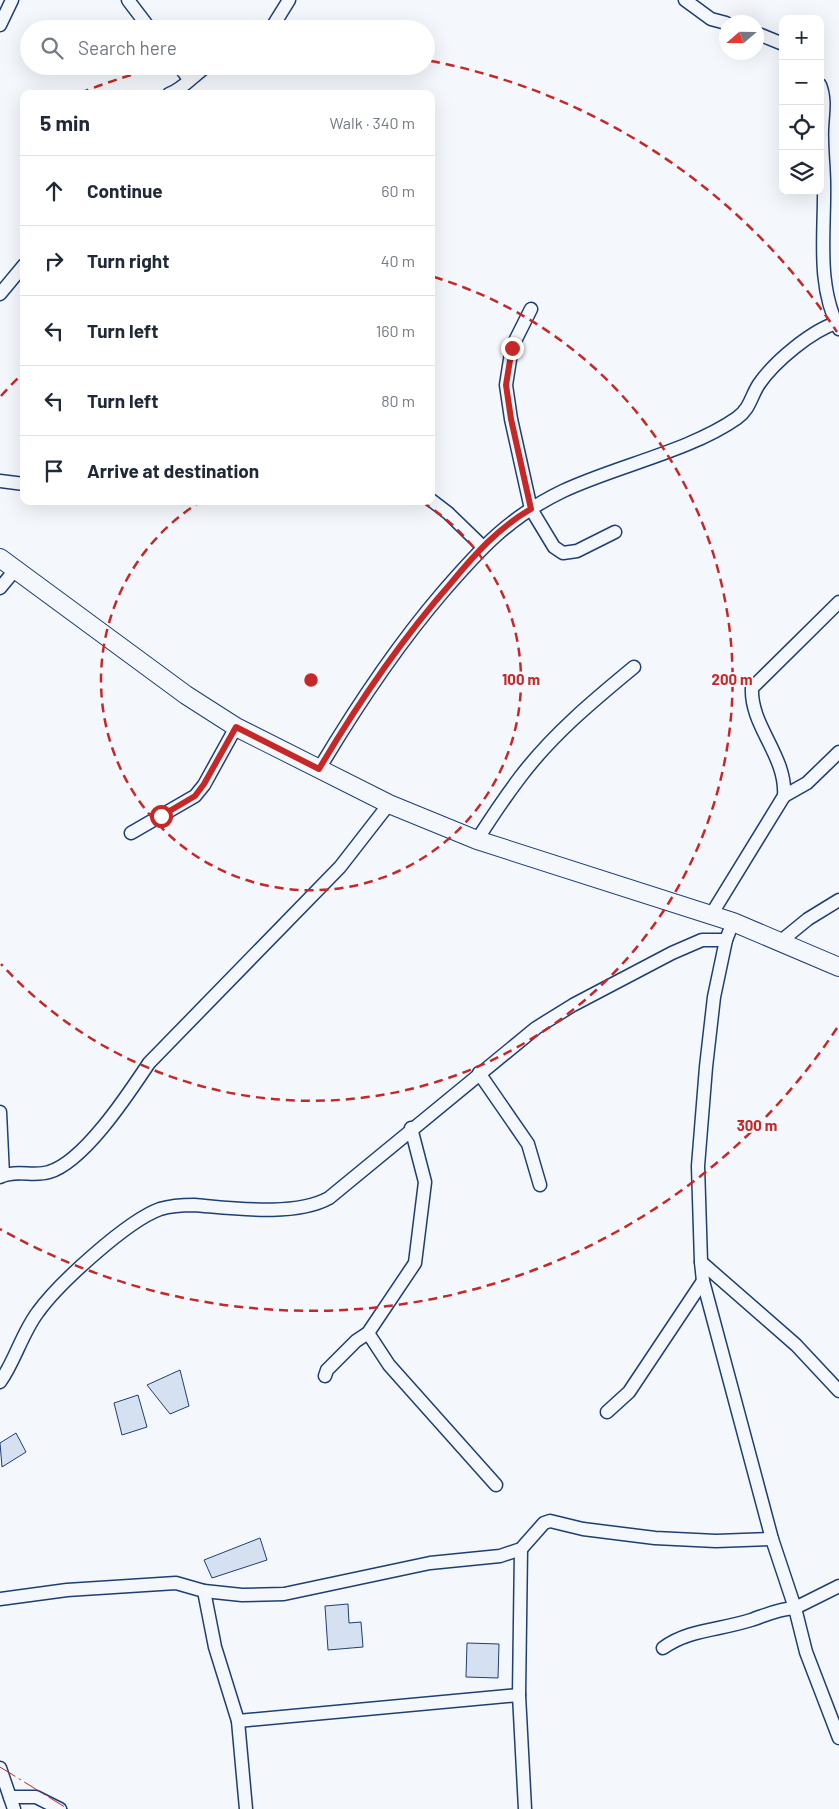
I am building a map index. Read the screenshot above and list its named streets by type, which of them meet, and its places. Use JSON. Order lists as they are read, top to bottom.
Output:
{
  "north": "left",
  "page": {
    "map_buttons": ["+", "−"],
    "search": "Search here",
    "heading": ["5 min", "Walk · 340 m"],
    "list": [
      ["Continue", "60 m"],
      ["Turn right", "40 m"],
      ["Turn left", "160 m"],
      ["Turn left", "80 m"],
      "Arrive at destination"
    ]
  },
  "rings": ["100 m", "200 m", "300 m"]
}
